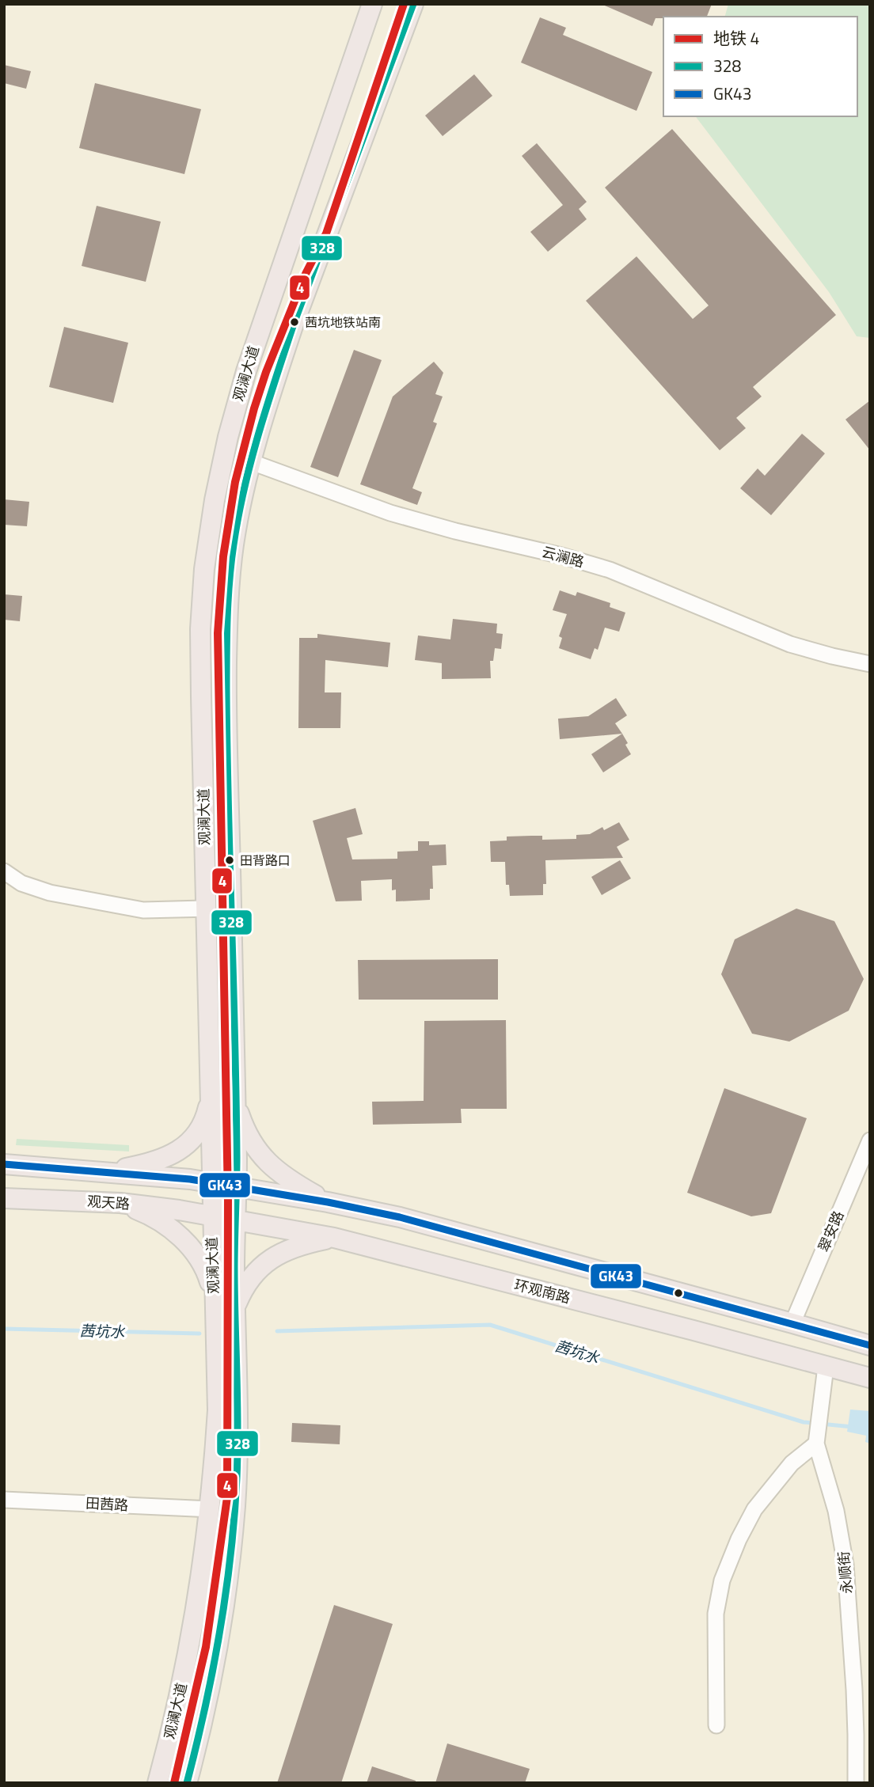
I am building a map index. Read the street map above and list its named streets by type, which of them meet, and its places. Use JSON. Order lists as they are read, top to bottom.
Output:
{
  "streets": {
    "main road": ["观澜大道", "观天路", "环观南路"],
    "street": [
      "云澜路",
      "翠安路",
      "田茜路",
      "永顺街"
    ]
  },
  "crossings": [
    ["观澜大道", "云澜路"],
    ["观澜大道", "观天路"],
    ["观澜大道", "环观南路"],
    ["观澜大道", "田茜路"],
    ["观天路", "环观南路"],
    ["环观南路", "永顺街"]
  ],
  "water": ["茜坑水"],
  "places": ["茜坑地铁站南", "田背路口"],
  "lines": ["metro line 4", "transit line 328", "transit line GK43"],
  "legend": ["地铁 4", "328", "GK43"]
}
